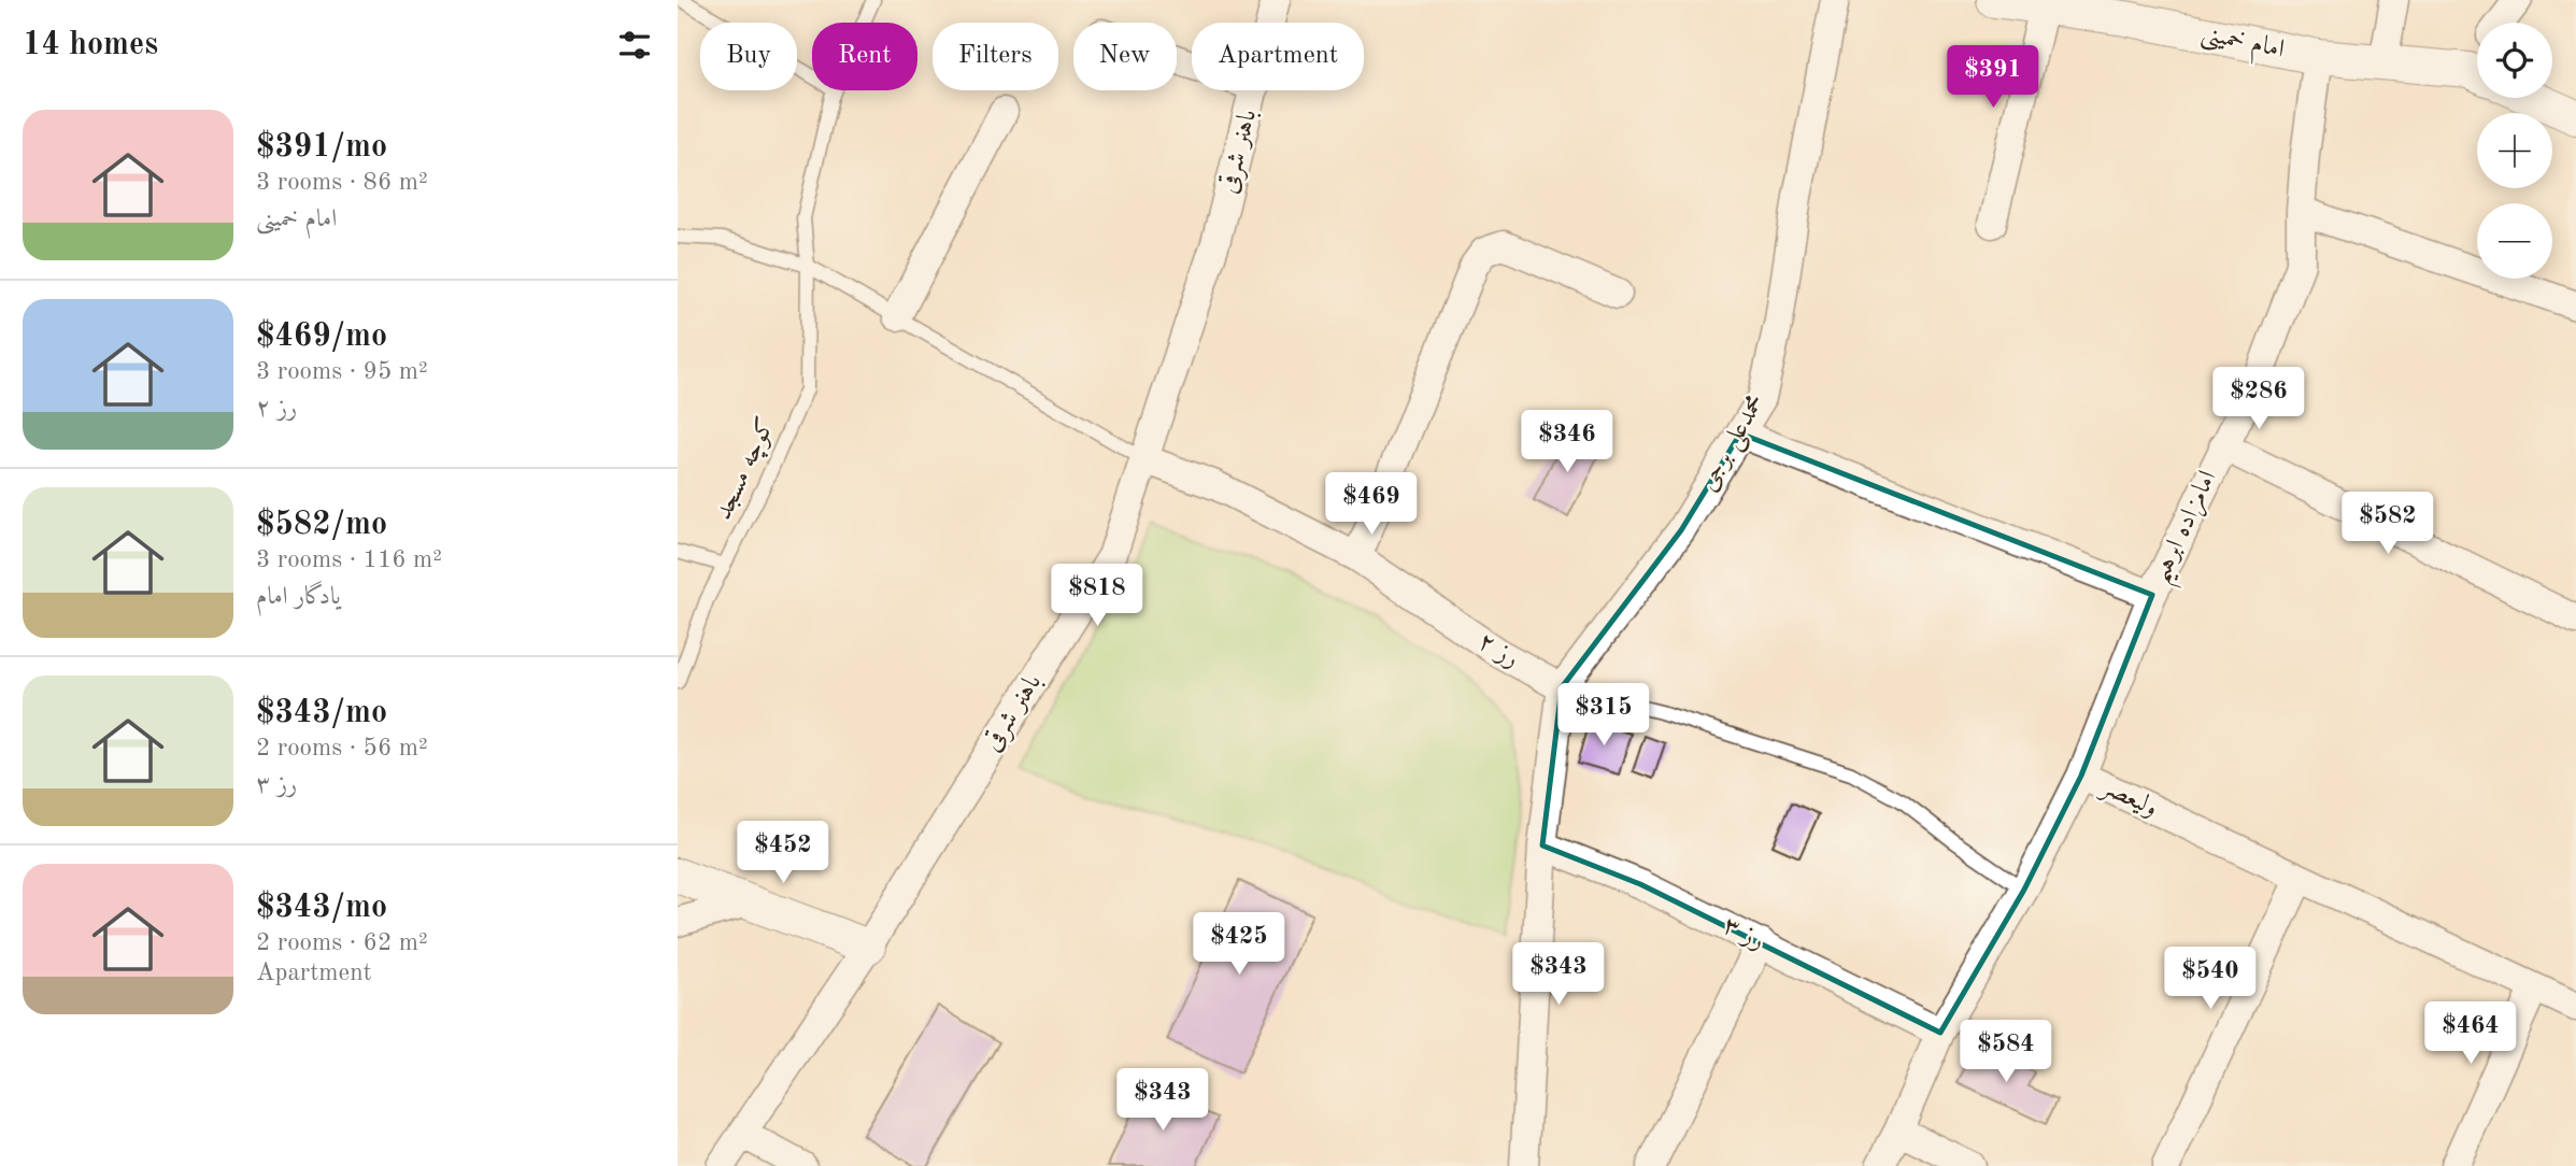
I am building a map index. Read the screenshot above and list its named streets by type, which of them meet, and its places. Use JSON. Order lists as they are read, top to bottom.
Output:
{
  "streets": {
    "street": [
      "امام خمینی",
      "باهنر شرقی",
      "محمدعلی برجی",
      "امامزاده ابرهیم",
      "رز ۲",
      "ولیعصر",
      "رز ۳"
    ],
    "lane": ["کوچه مسجد"]
  },
  "crossings": [
    ["امام خمینی", "امامزاده ابرهیم"],
    ["باهنر شرقی", "رز ۲"],
    ["محمدعلی برجی", "رز ۲"],
    ["امامزاده ابرهیم", "ولیعصر"],
    ["رز ۲", "ولیعصر"],
    ["ولیعصر", "رز ۳"]
  ],
  "page": {
    "heading": "14 homes",
    "map_buttons": ["+", "−"],
    "chip": [
      "Buy",
      "Rent",
      "Filters",
      "New",
      "Apartment"
    ],
    "price": [
      "$391",
      "$286",
      "$346",
      "$469",
      "$582",
      "$818",
      "$315",
      "$452",
      "$425",
      "$343",
      "$540",
      "$464",
      "$584",
      "$343"
    ],
    "list": [
      {
        "name": "$391/mo",
        "note": "3 rooms · 86 m² · امام خمینی"
      },
      {
        "name": "$469/mo",
        "note": "3 rooms · 95 m² · رز ۲"
      },
      {
        "name": "$582/mo",
        "note": "3 rooms · 116 m² · یادگار امام"
      },
      {
        "name": "$343/mo",
        "note": "2 rooms · 56 m² · رز ۳"
      },
      {
        "name": "$343/mo",
        "note": "2 rooms · 62 m² · Apartment"
      }
    ]
  }
}
